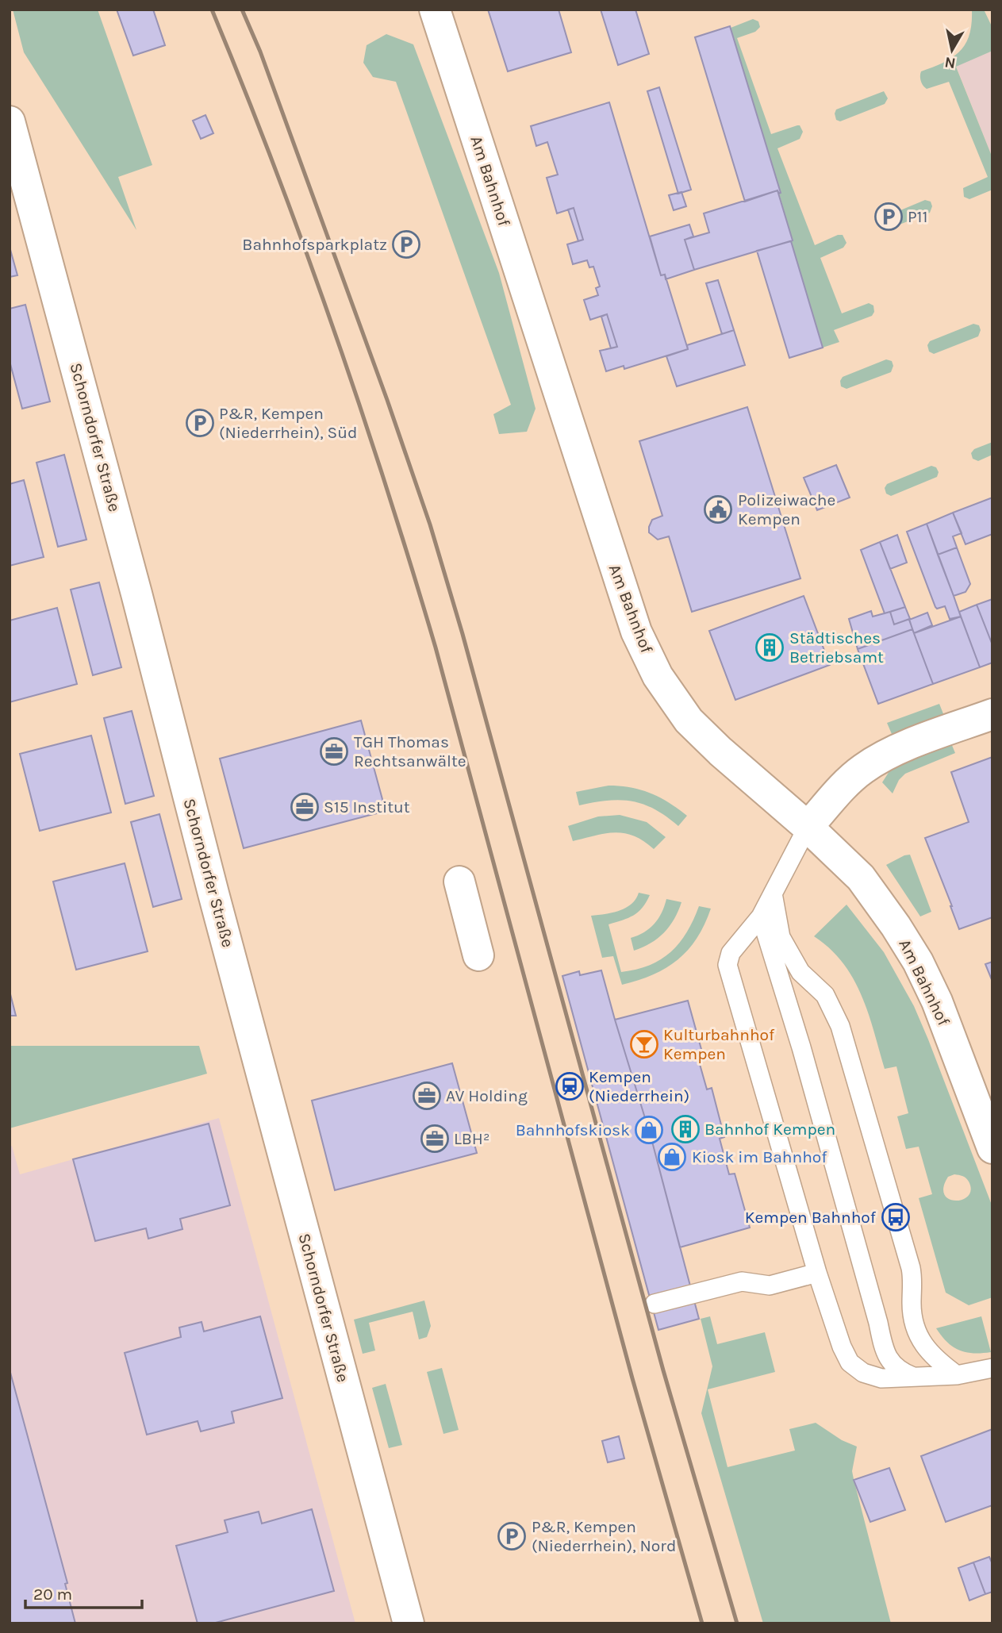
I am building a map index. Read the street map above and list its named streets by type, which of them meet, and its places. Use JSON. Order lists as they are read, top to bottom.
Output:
{
  "streets": {
    "street": ["Am Bahnhof", "Schorndorfer Straße"]
  },
  "places": {
    "parking": [
      "P11",
      "Bahnhofsparkplatz",
      "P&R, Kempen (Niederrhein), Süd",
      "P&R, Kempen (Niederrhein), Nord"
    ],
    "public building": ["Polizeiwache Kempen"],
    "building": ["Städtisches Betriebsamt", "Bahnhof Kempen"],
    "office": [
      "TGH Thomas Rechtsanwälte",
      "S15 Institut",
      "AV Holding",
      "LBH²"
    ],
    "bar": ["Kulturbahnhof Kempen"],
    "station": ["Kempen (Niederrhein)"],
    "shop": ["Bahnhofskiosk", "Kiosk im Bahnhof"],
    "bus stop": ["Kempen Bahnhof"]
  },
  "scale_bar": "20 m",
  "north": "bottom"
}
